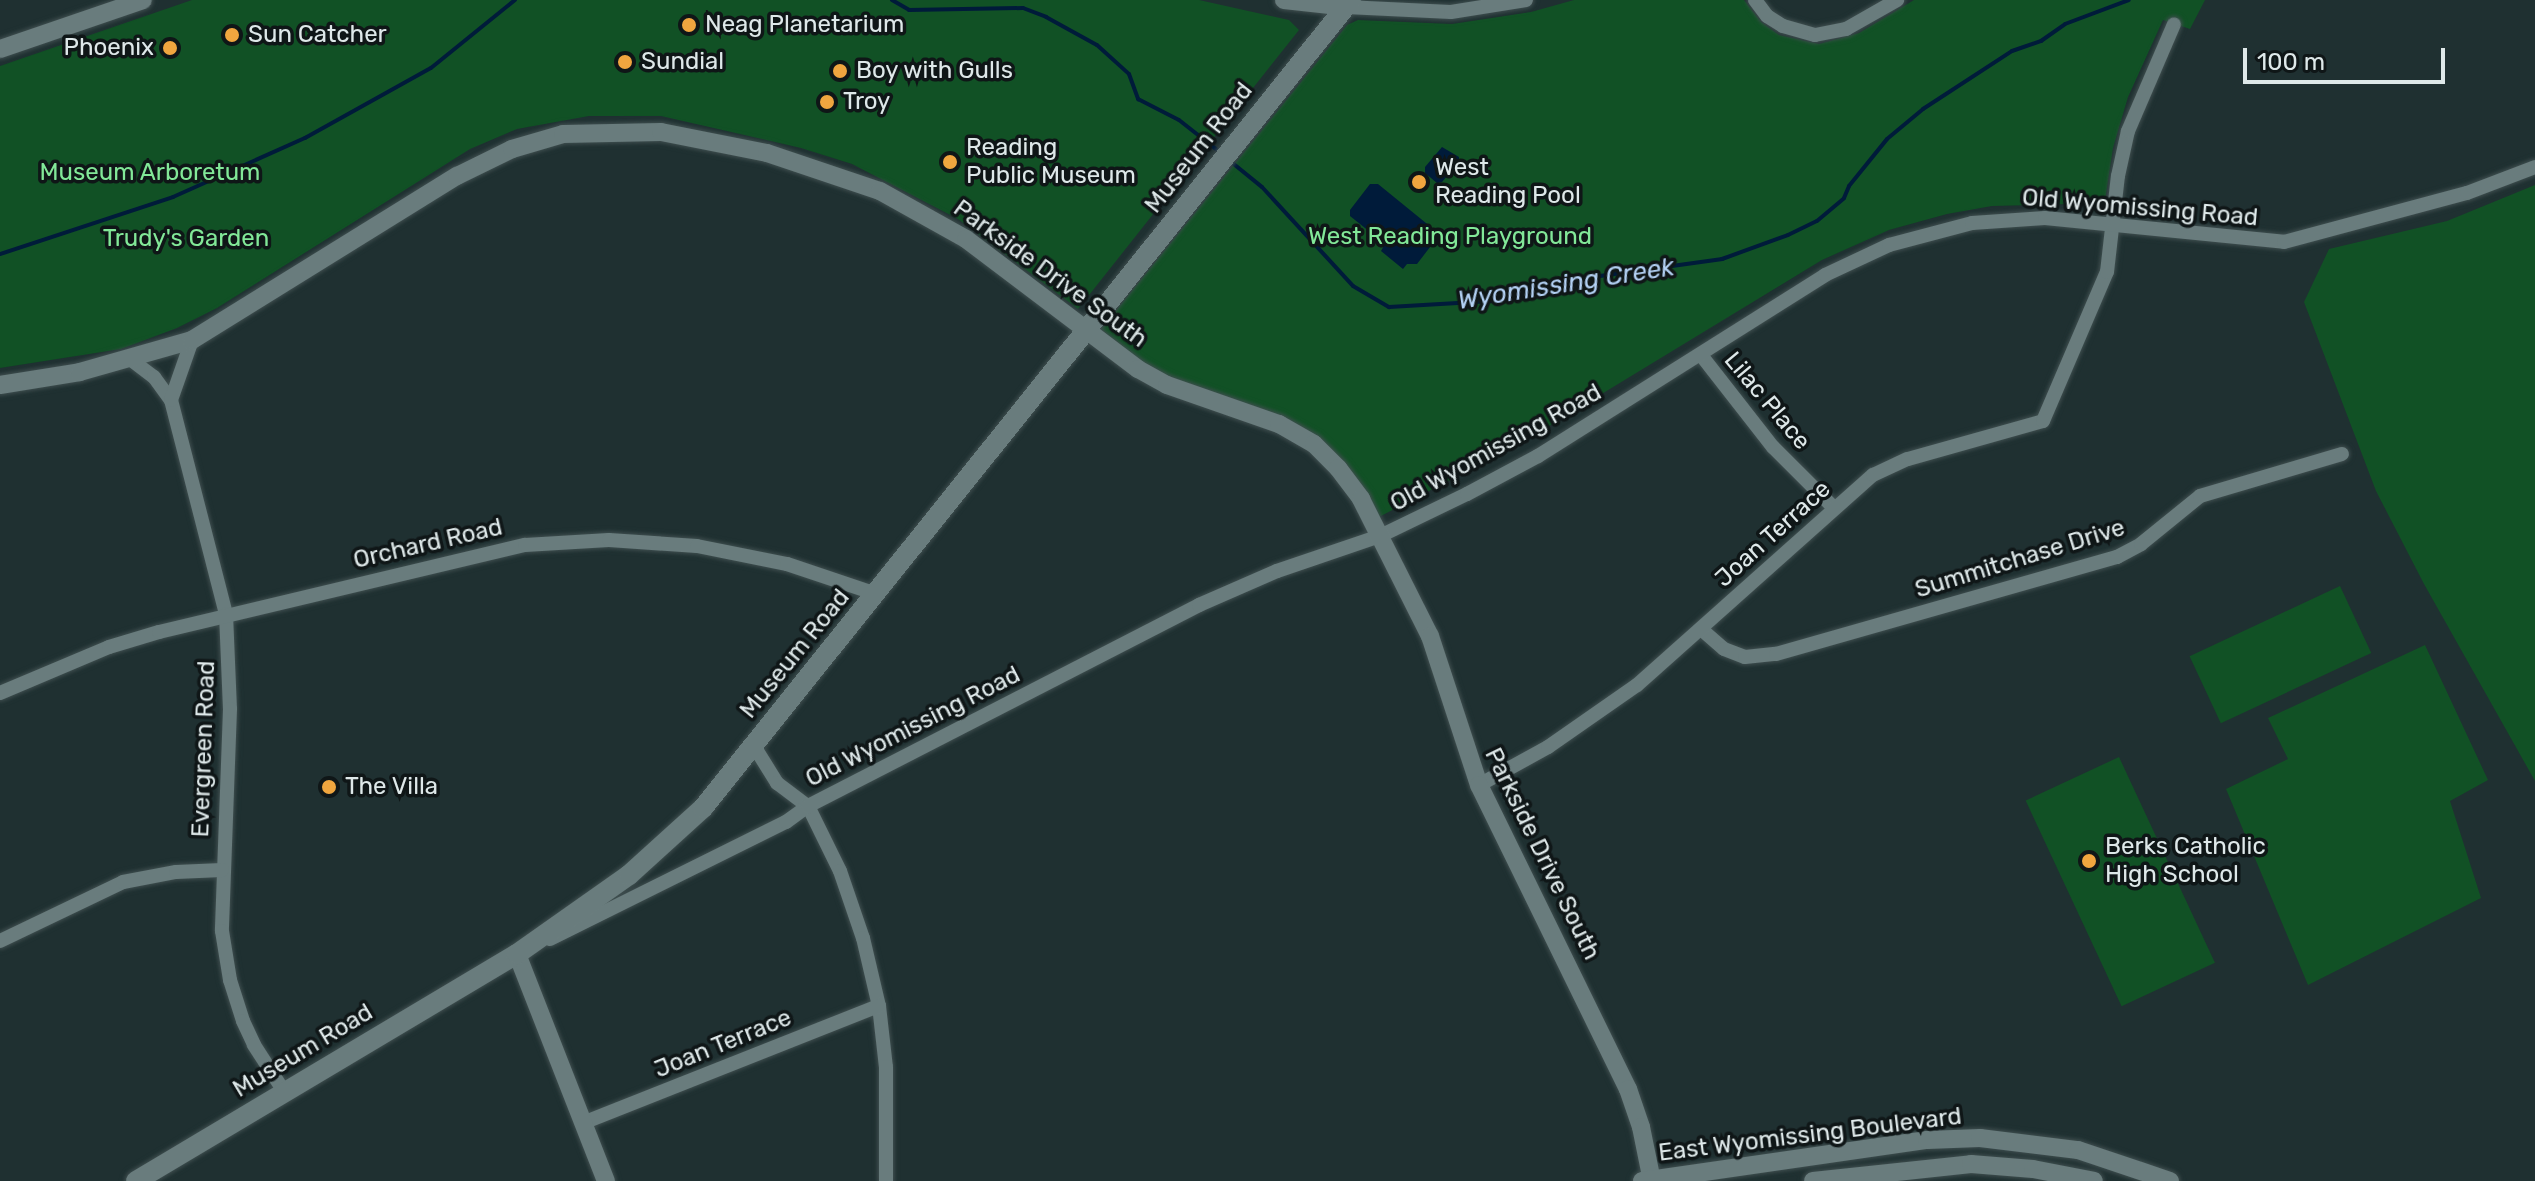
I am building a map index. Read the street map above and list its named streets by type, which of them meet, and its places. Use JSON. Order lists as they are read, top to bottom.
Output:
{
  "streets": {
    "main road": ["Museum Road"],
    "street": [
      "Old Wyomissing Road",
      "Parkside Drive South",
      "Lilac Place",
      "Joan Terrace",
      "Orchard Road",
      "Summitchase Drive",
      "Evergreen Road",
      "East Wyomissing Boulevard"
    ]
  },
  "crossings": [
    ["Museum Road", "Old Wyomissing Road"],
    ["Museum Road", "Parkside Drive South"],
    ["Museum Road", "Orchard Road"],
    ["Museum Road", "Evergreen Road"],
    ["Old Wyomissing Road", "Parkside Drive South"],
    ["Old Wyomissing Road", "Lilac Place"],
    ["Old Wyomissing Road", "Joan Terrace"],
    ["Parkside Drive South", "Joan Terrace"],
    ["Parkside Drive South", "Evergreen Road"],
    ["Parkside Drive South", "East Wyomissing Boulevard"],
    ["Lilac Place", "Joan Terrace"],
    ["Joan Terrace", "Summitchase Drive"],
    ["Orchard Road", "Evergreen Road"]
  ],
  "water": ["Wyomissing Creek"],
  "parks": ["Museum Arboretum", "West Reading Playground", "Trudy's Garden"],
  "places": [
    "Neag Planetarium",
    "Sun Catcher",
    "Phoenix",
    "Sundial",
    "Boy with Gulls",
    "Troy",
    "Reading Public Museum",
    "West Reading Pool",
    "The Villa",
    "Berks Catholic High School"
  ],
  "scale_bar": "100 m"
}
